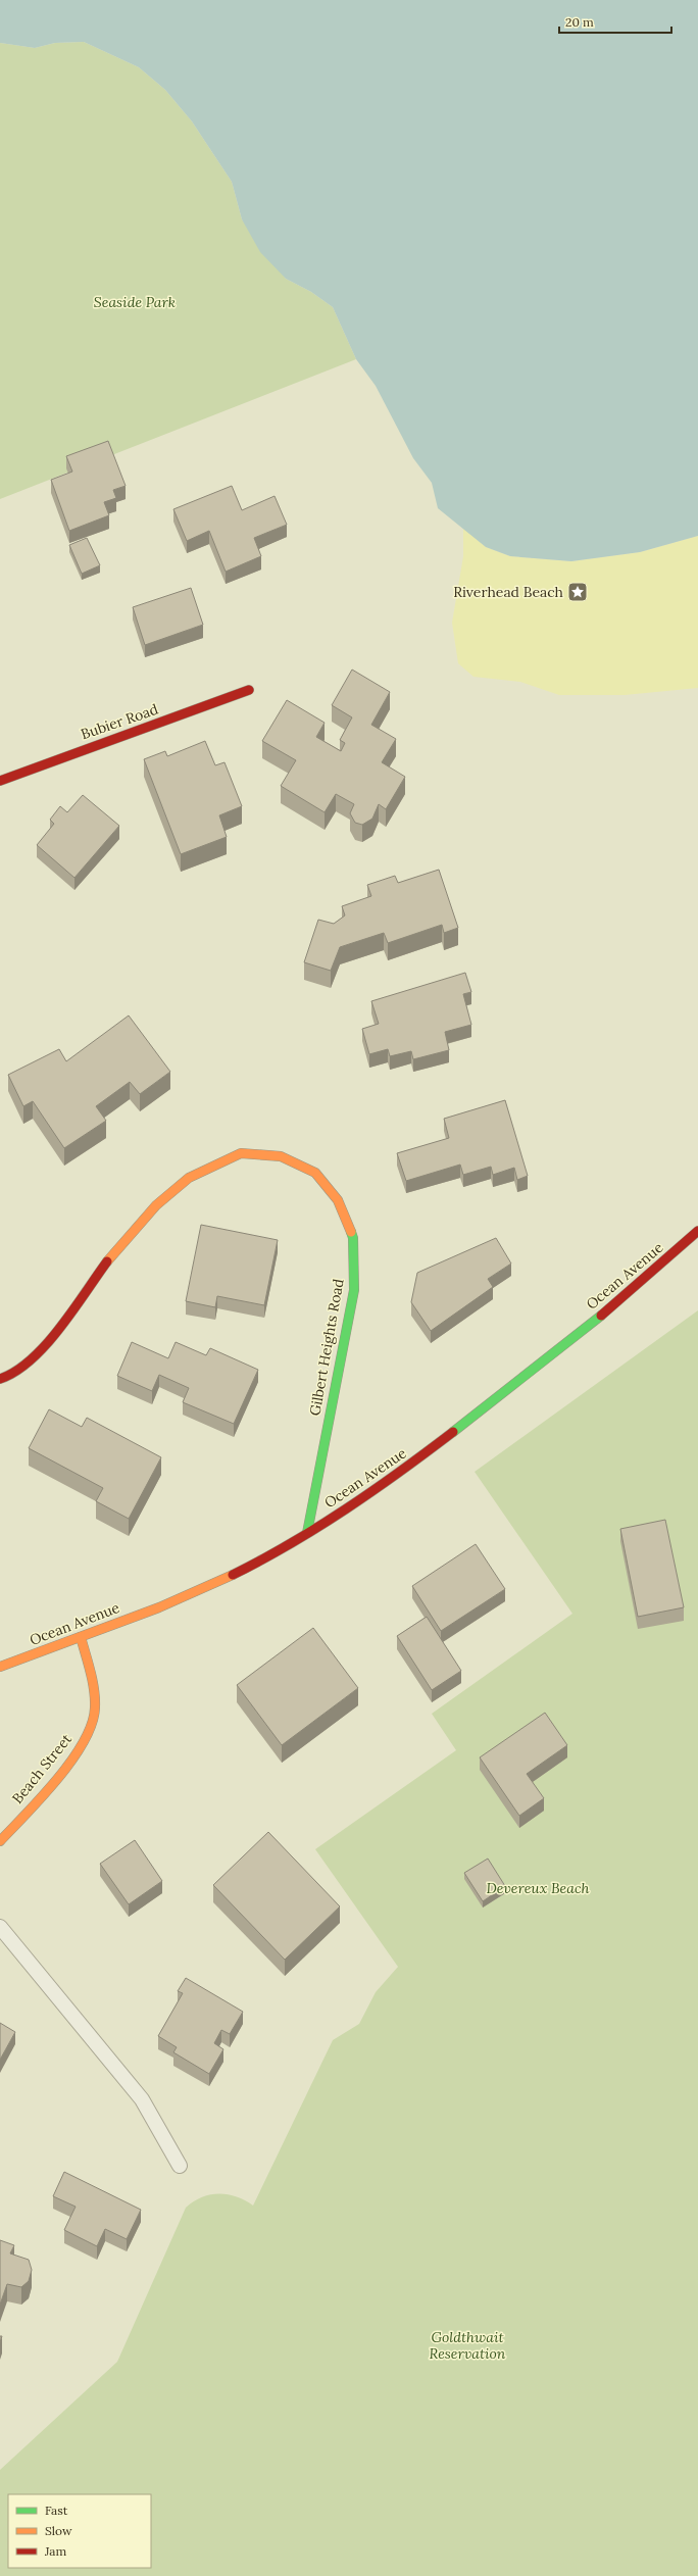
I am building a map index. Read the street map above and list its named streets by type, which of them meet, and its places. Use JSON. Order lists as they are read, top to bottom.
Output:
{
  "streets": {
    "street": [
      "Bubier Road",
      "Ocean Avenue",
      "Gilbert Heights Road",
      "Beach Street"
    ]
  },
  "crossings": [
    ["Ocean Avenue", "Gilbert Heights Road"],
    ["Ocean Avenue", "Beach Street"]
  ],
  "parks": ["Seaside Park", "Devereux Beach", "Goldthwait Reservation"],
  "places": {
    "place": ["Riverhead Beach"]
  },
  "legend": ["Fast", "Slow", "Jam"],
  "scale_bar": "20 m"
}
